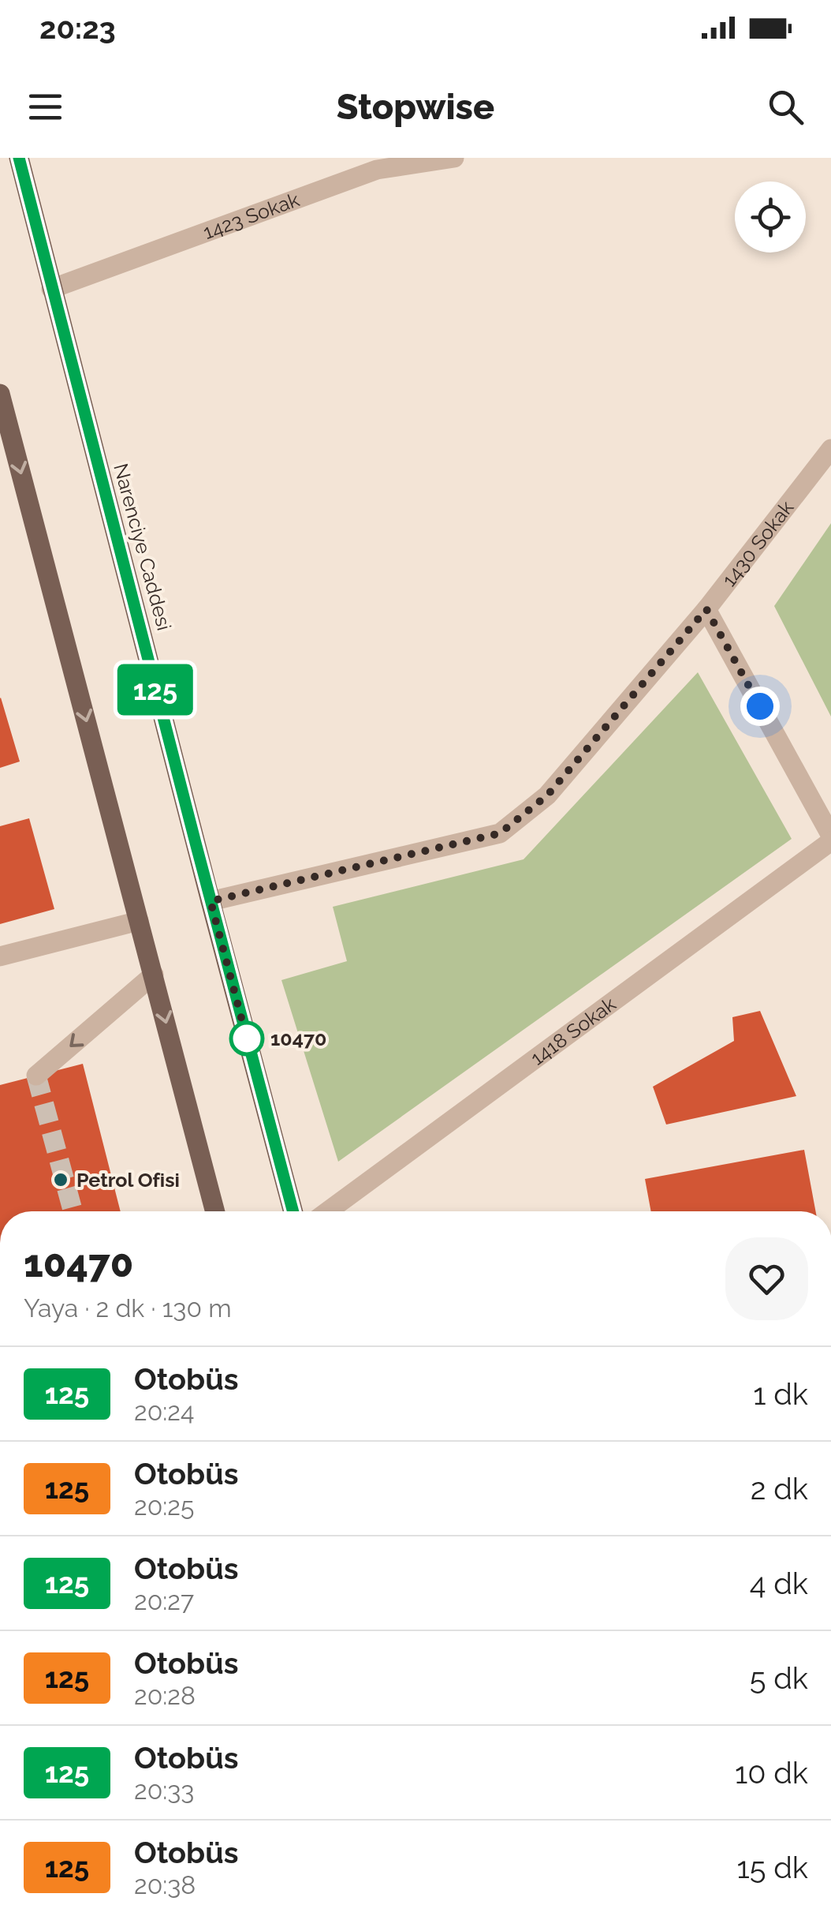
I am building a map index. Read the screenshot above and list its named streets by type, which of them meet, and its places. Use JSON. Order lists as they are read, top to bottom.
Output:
{
  "streets": {
    "main road": ["Narenciye Caddesi"],
    "street": ["1423 Sokak", "1430 Sokak", "1418 Sokak"]
  },
  "crossings": [
    ["1423 Sokak", "Narenciye Caddesi"],
    ["1430 Sokak", "Narenciye Caddesi"]
  ],
  "places": ["10470", "Petrol Ofisi"],
  "lines": ["bus line 125"],
  "page": {
    "status": "20:23",
    "header": "Stopwise",
    "on_map": "125",
    "heading": ["10470", "Yaya · 2 dk · 130 m"],
    "list": [
      {
        "mark": "125",
        "name": "Otobüs",
        "note": "20:24",
        "value": "1 dk"
      },
      {
        "mark": "125",
        "name": "Otobüs",
        "note": "20:25",
        "value": "2 dk"
      },
      {
        "mark": "125",
        "name": "Otobüs",
        "note": "20:27",
        "value": "4 dk"
      },
      {
        "mark": "125",
        "name": "Otobüs",
        "note": "20:28",
        "value": "5 dk"
      },
      {
        "mark": "125",
        "name": "Otobüs",
        "note": "20:33",
        "value": "10 dk"
      },
      {
        "mark": "125",
        "name": "Otobüs",
        "note": "20:38",
        "value": "15 dk"
      }
    ]
  }
}
